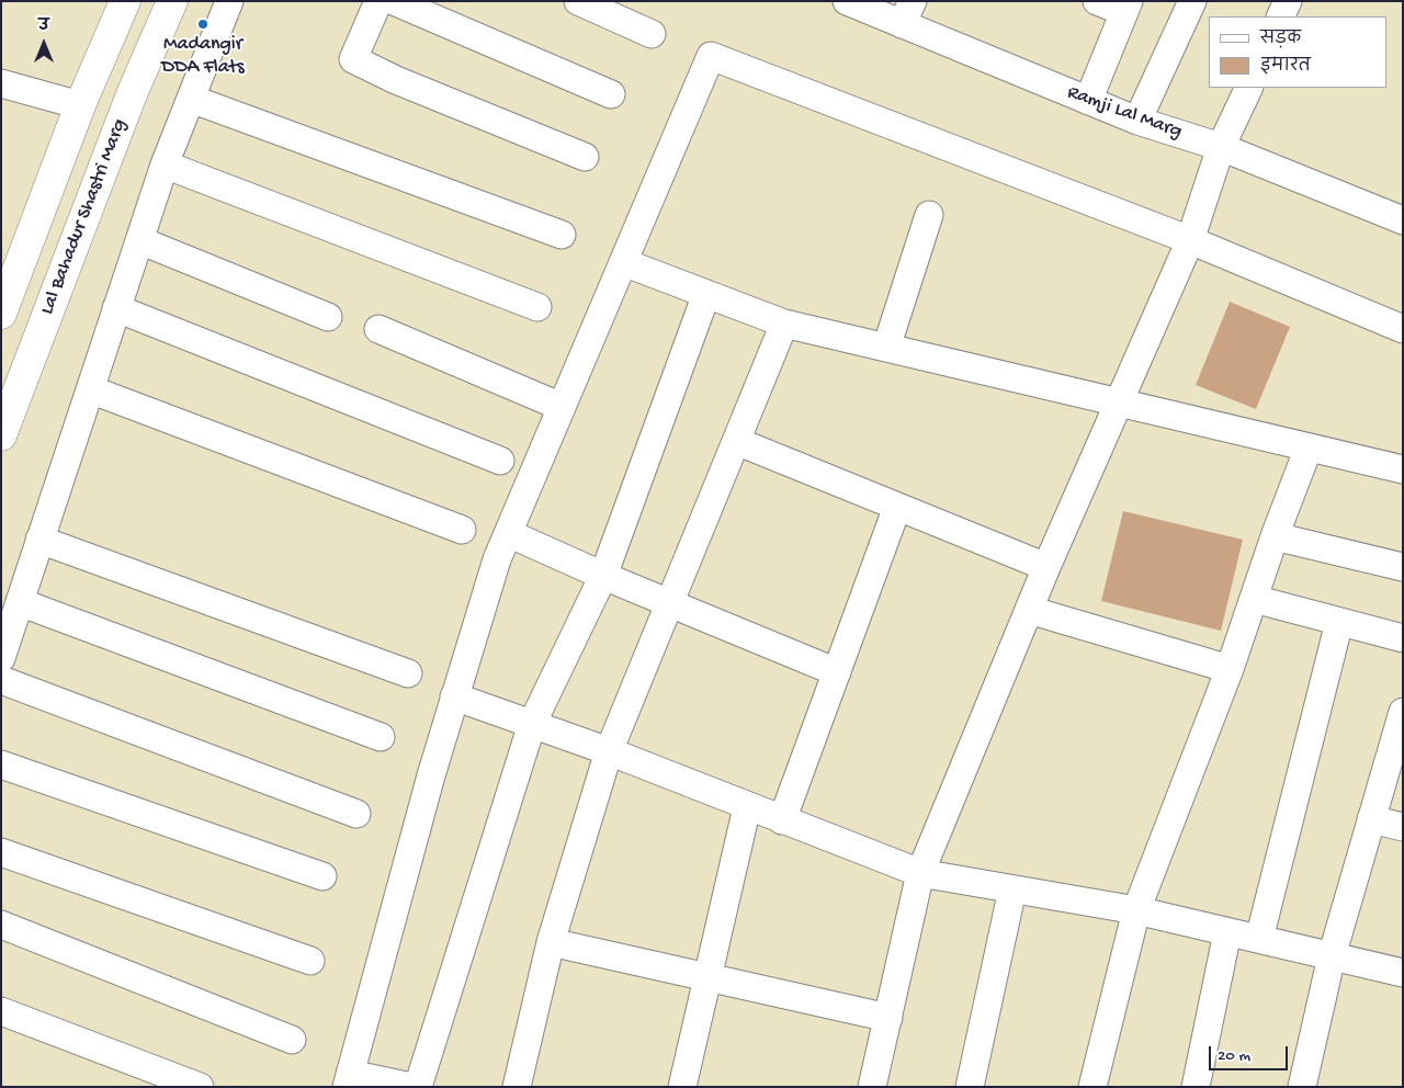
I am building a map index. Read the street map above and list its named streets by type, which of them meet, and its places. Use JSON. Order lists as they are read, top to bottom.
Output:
{
  "streets": {
    "main road": ["Lal Bahadur Shastri Marg"],
    "street": ["Ramji Lal Marg"]
  },
  "places": ["Madangir DDA Flats"],
  "legend": ["सड़क", "इमारत"],
  "scale_bar": "20 m",
  "north": "top"
}
